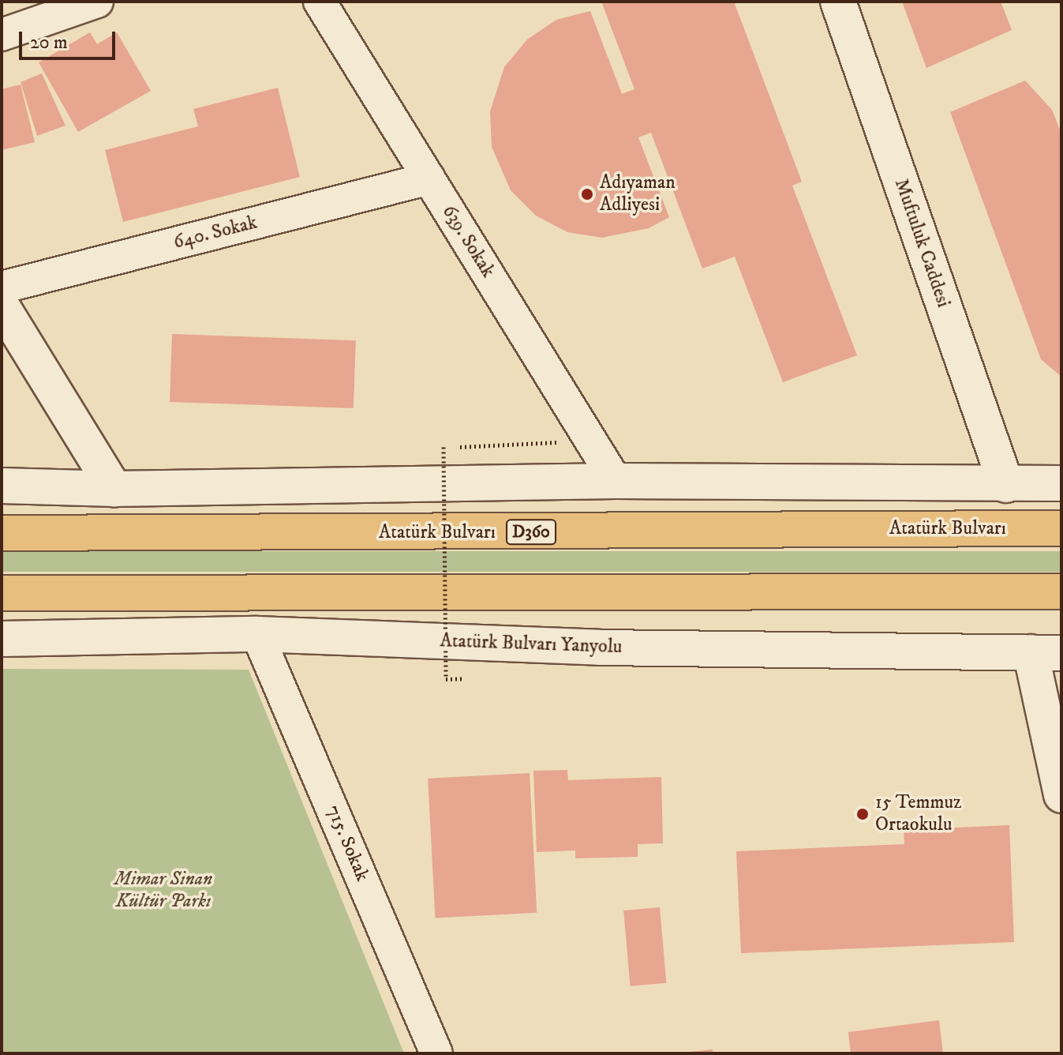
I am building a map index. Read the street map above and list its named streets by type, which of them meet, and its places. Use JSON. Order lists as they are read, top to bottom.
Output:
{
  "streets": {
    "highway": ["Atatürk Bulvarı", "D360"],
    "street": [
      "640. Sokak",
      "639. Sokak",
      "Muftuluk Caddesi",
      "Atatürk Bulvarı Yanyolu",
      "715. Sokak"
    ]
  },
  "crossings": [
    ["640. Sokak", "639. Sokak"],
    ["Atatürk Bulvarı Yanyolu", "715. Sokak"]
  ],
  "parks": ["Mimar Sinan Kültür Parkı"],
  "places": ["Adıyaman Adliyesi", "15 Temmuz Ortaokulu"],
  "scale_bar": "20 m"
}
